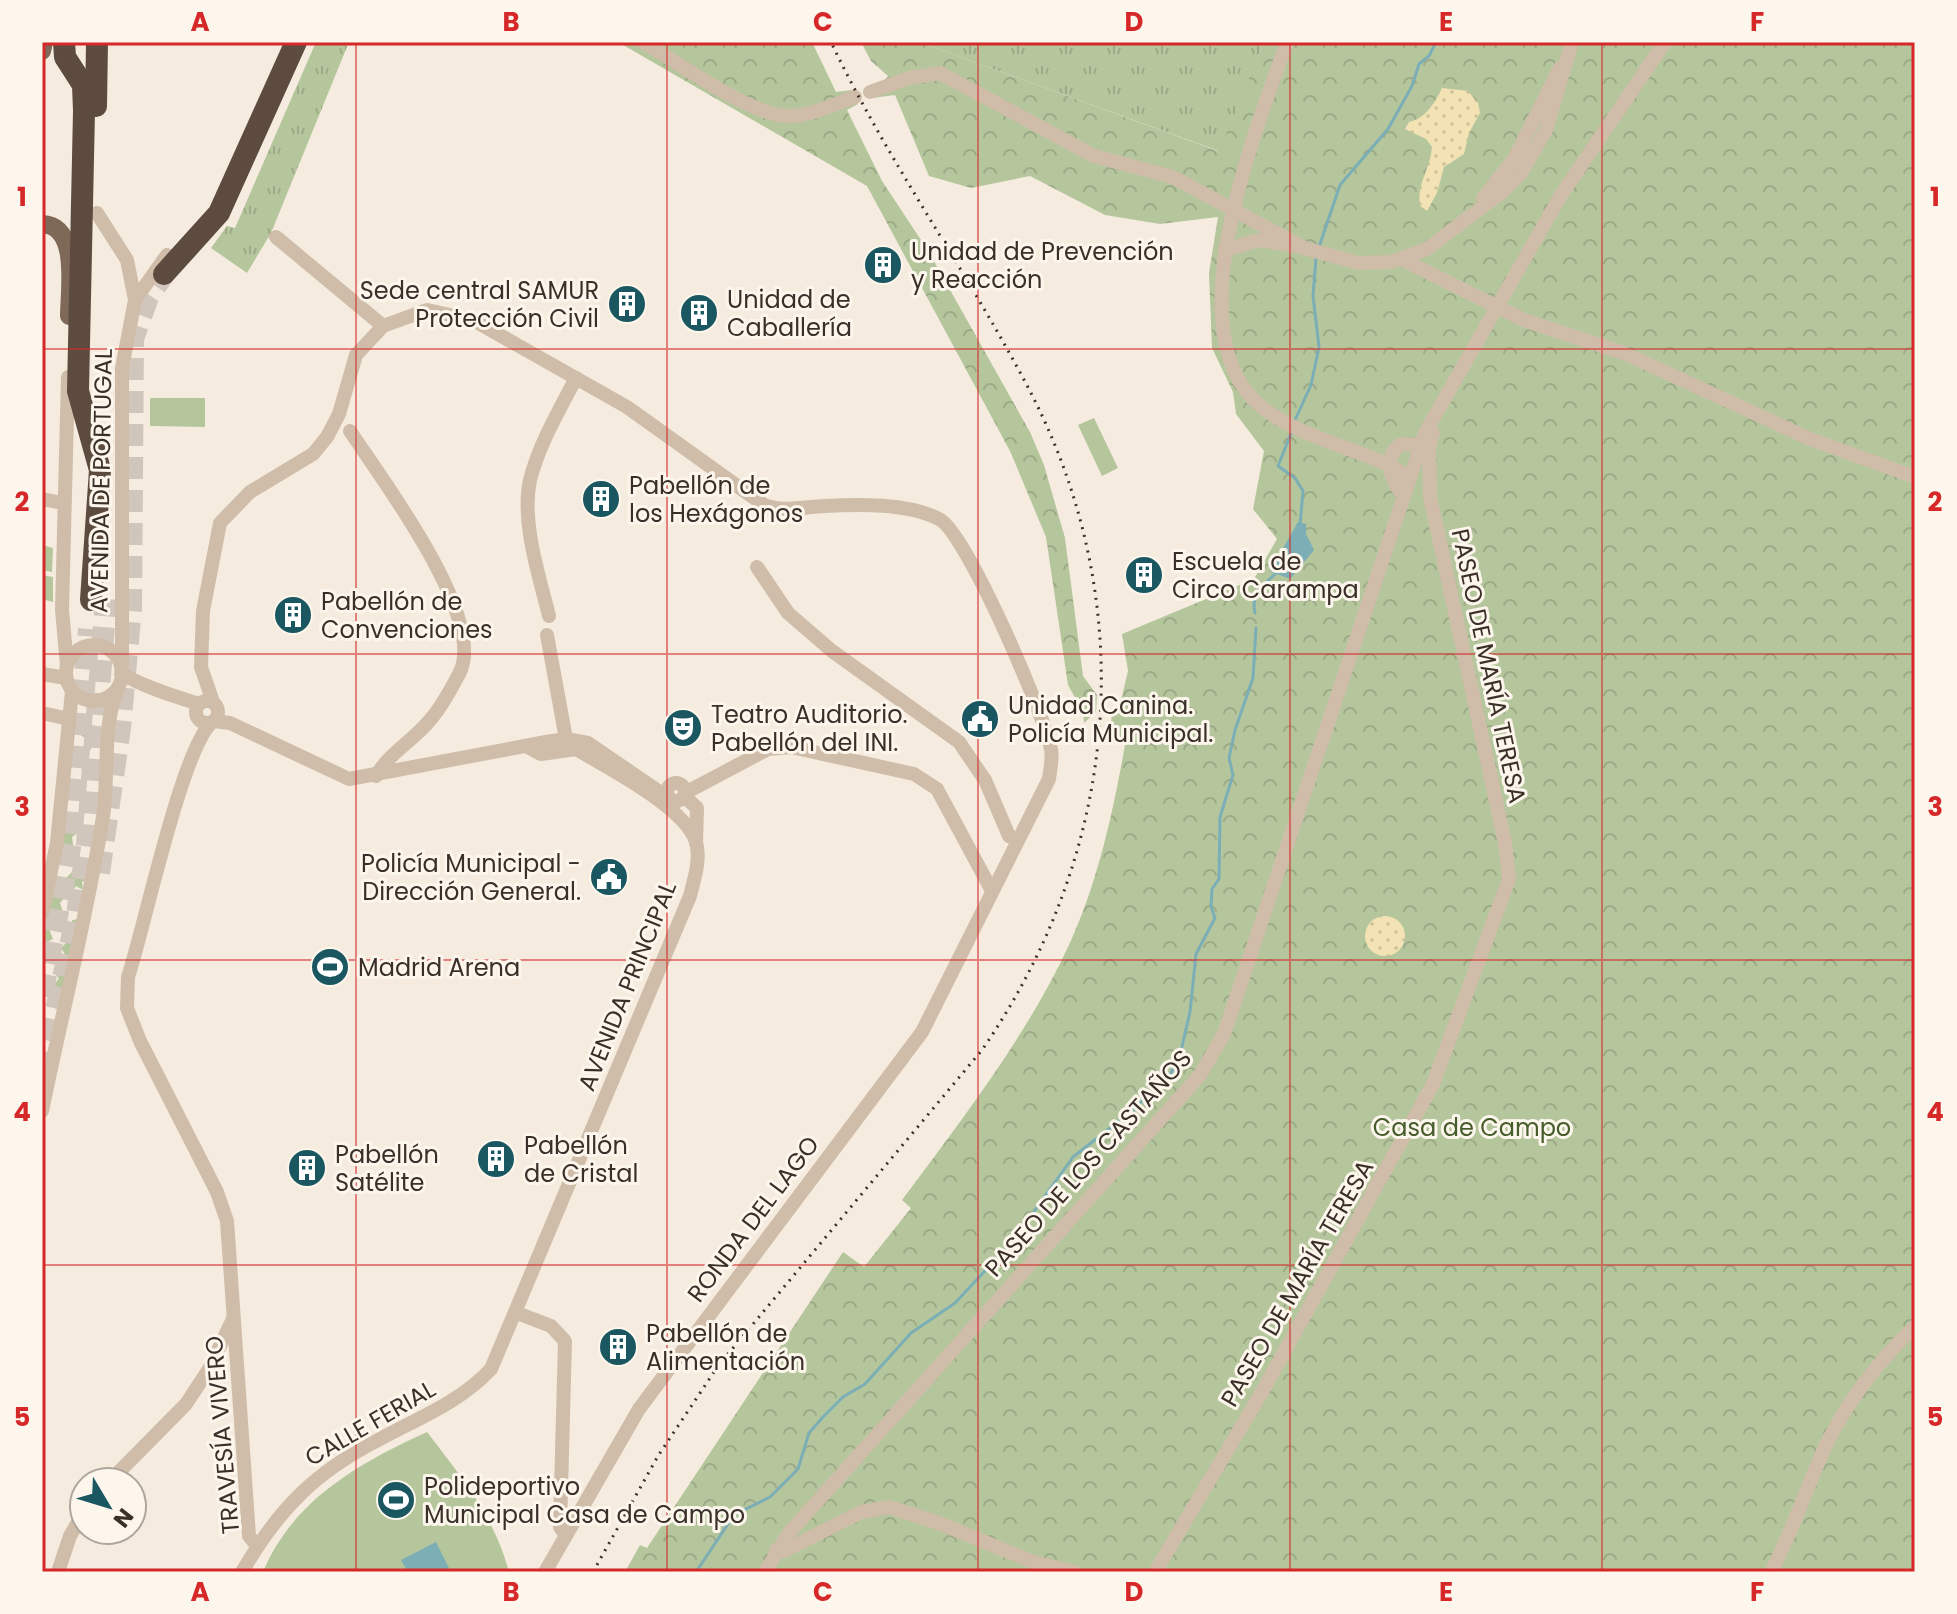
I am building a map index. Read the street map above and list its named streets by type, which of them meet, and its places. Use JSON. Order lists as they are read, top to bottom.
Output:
{
  "streets": {
    "street": [
      "AVENIDA DE PORTUGAL",
      "PASEO DE MARÍA TERESA",
      "AVENIDA PRINCIPAL",
      "PASEO DE LOS CASTAÑOS",
      "RONDA DEL LAGO",
      "CALLE FERIAL",
      "TRAVESÍA VIVERO"
    ]
  },
  "crossings": [
    ["PASEO DE MARÍA TERESA", "PASEO DE LOS CASTAÑOS"],
    ["AVENIDA PRINCIPAL", "CALLE FERIAL"],
    ["CALLE FERIAL", "TRAVESÍA VIVERO"]
  ],
  "parks": ["Casa de Campo"],
  "places": {
    "building": [
      "Unidad de Prevención y Reacción",
      "Sede central SAMUR Protección Civil",
      "Unidad de Caballería",
      "Pabellón de los Hexágonos",
      "Escuela de Circo Carampa",
      "Pabellón de Convenciones",
      "Pabellón de Cristal",
      "Pabellón Satélite",
      "Pabellón de Alimentación"
    ],
    "public building": ["Unidad Canina. Policía Municipal.", "Policía Municipal - Dirección General."],
    "theatre": ["Teatro Auditorio. Pabellón del INI."],
    "sports": ["Madrid Arena", "Polideportivo Municipal Casa de Campo"]
  },
  "north": "bottom right",
  "grid": {
    "columns": [
      "A",
      "B",
      "C",
      "D",
      "E",
      "F"
    ],
    "rows": [
      "1",
      "2",
      "3",
      "4",
      "5"
    ]
  }
}
